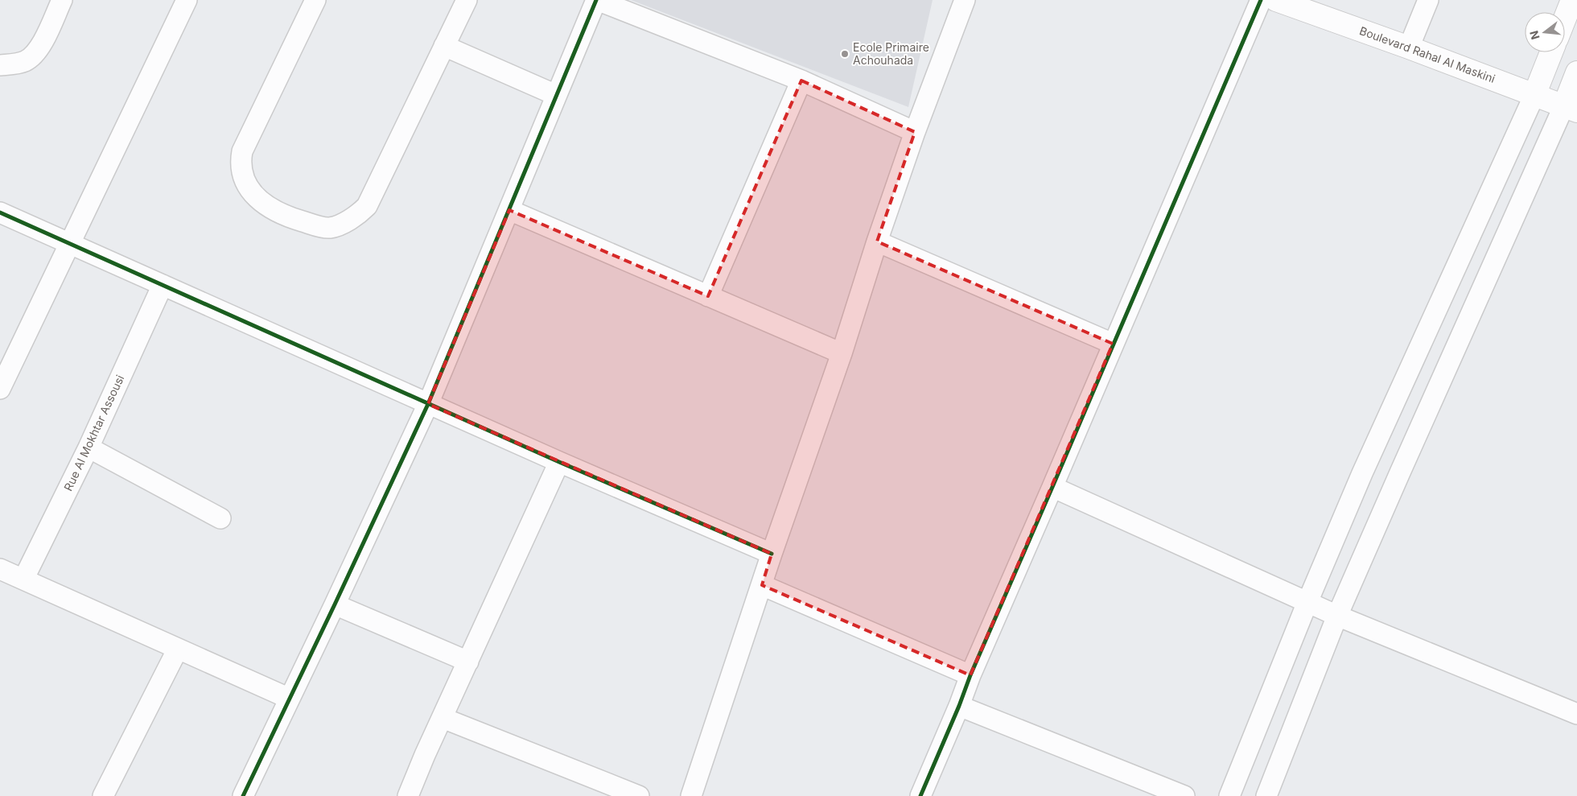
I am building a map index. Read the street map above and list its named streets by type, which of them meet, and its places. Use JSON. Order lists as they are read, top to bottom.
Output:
{
  "streets": {
    "street": ["Boulevard Rahal Al Maskini", "Rue Al Mokhtar Assousi"]
  },
  "places": ["Ecole Primaire Achouhada"],
  "north": "left"
}
